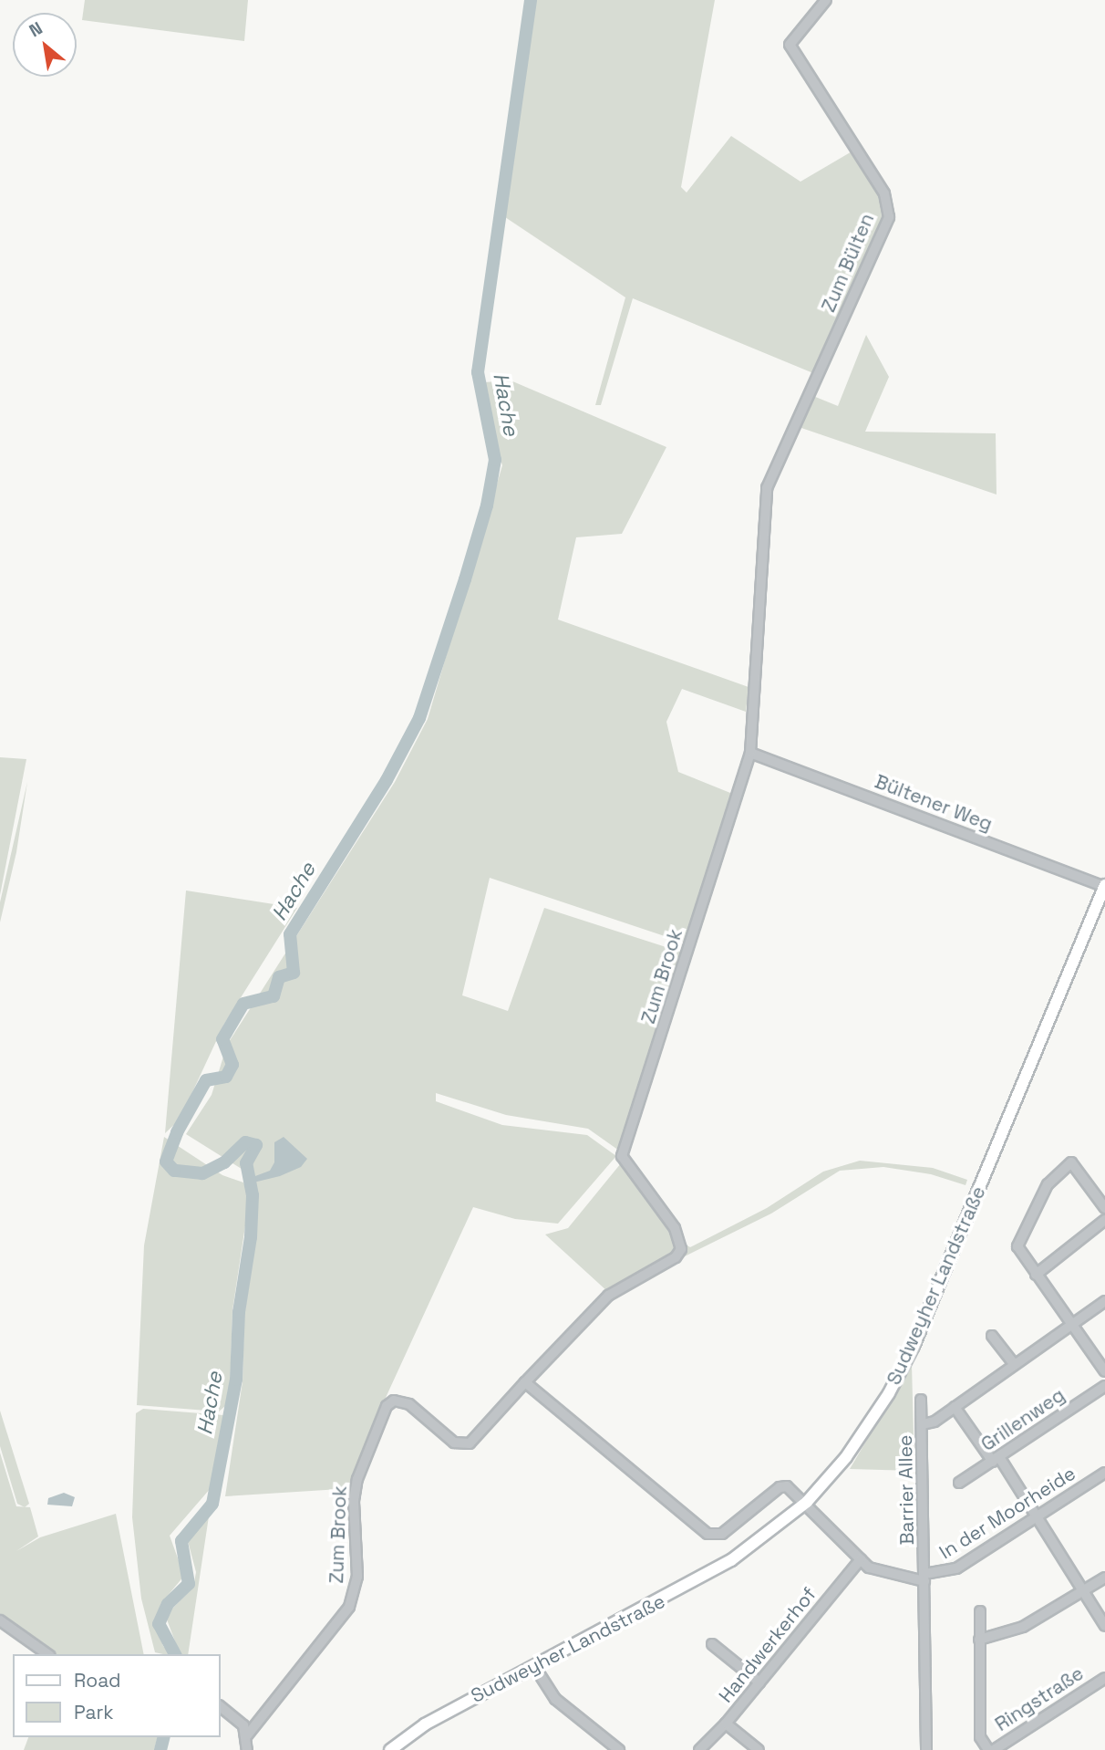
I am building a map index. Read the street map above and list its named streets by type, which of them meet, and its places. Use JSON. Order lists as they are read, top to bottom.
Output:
{
  "streets": {
    "main road": ["Sudweyher Landstraße"],
    "street": [
      "Zum Bülten",
      "Bültener Weg",
      "Zum Brook",
      "Grillenweg",
      "Barrier Allee",
      "In der Moorheide",
      "Handwerkerhof",
      "Ringstraße"
    ]
  },
  "crossings": [
    ["Zum Bülten", "Zum Brook"],
    ["Bültener Weg", "Zum Brook"],
    ["Bültener Weg", "Sudweyher Landstraße"],
    ["Barrier Allee", "In der Moorheide"]
  ],
  "water": ["Hache"],
  "legend": ["Road", "Park"],
  "north": "top left"
}
